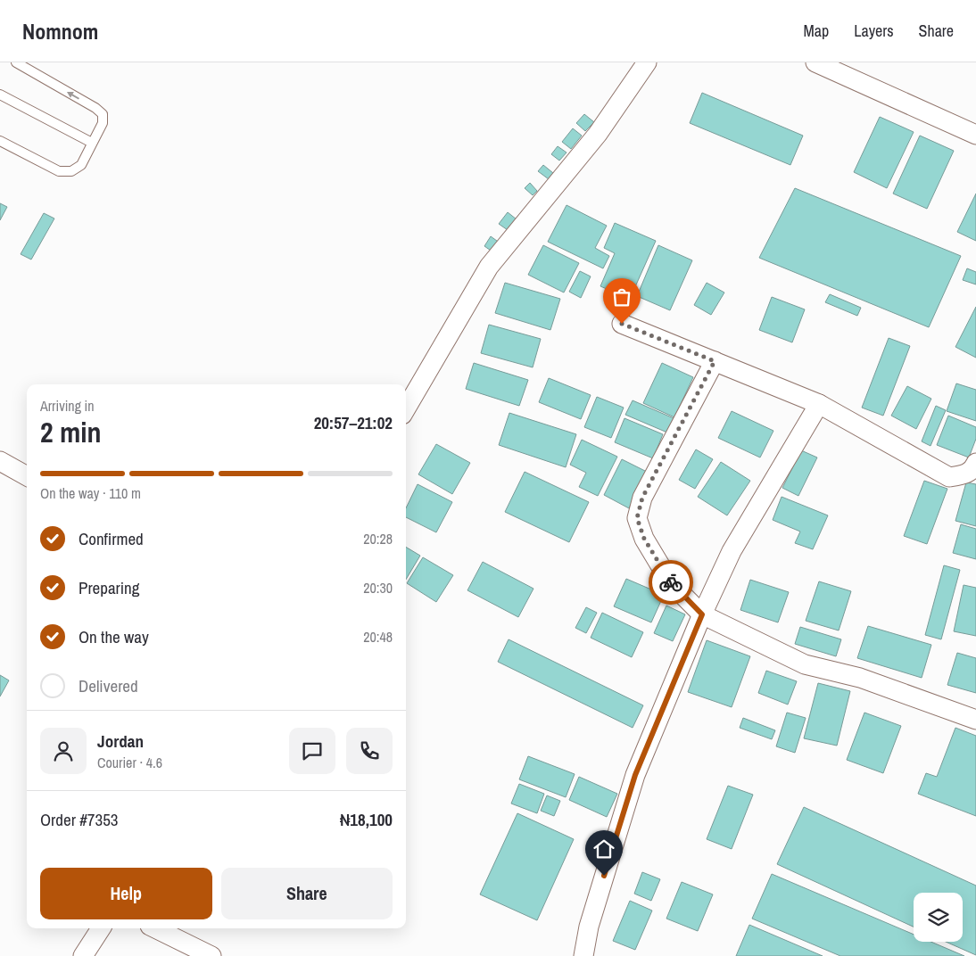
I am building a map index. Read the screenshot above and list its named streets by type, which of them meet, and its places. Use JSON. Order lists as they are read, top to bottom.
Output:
{
  "page": {
    "header": "Nomnom",
    "nav": ["Map", "Layers", "Share"],
    "heading": ["2 min", "Arriving in", "20:57–21:02"],
    "panel": [
      "Jordan",
      "Courier · 4.6",
      "Order #7353",
      "₦18,100"
    ],
    "bar": "On the way · 110 m",
    "list": [
      ["Confirmed", "20:28"],
      ["Preparing", "20:30"],
      ["On the way", "20:48"],
      "Delivered"
    ],
    "buttons": ["Help", "Share"]
  }
}
